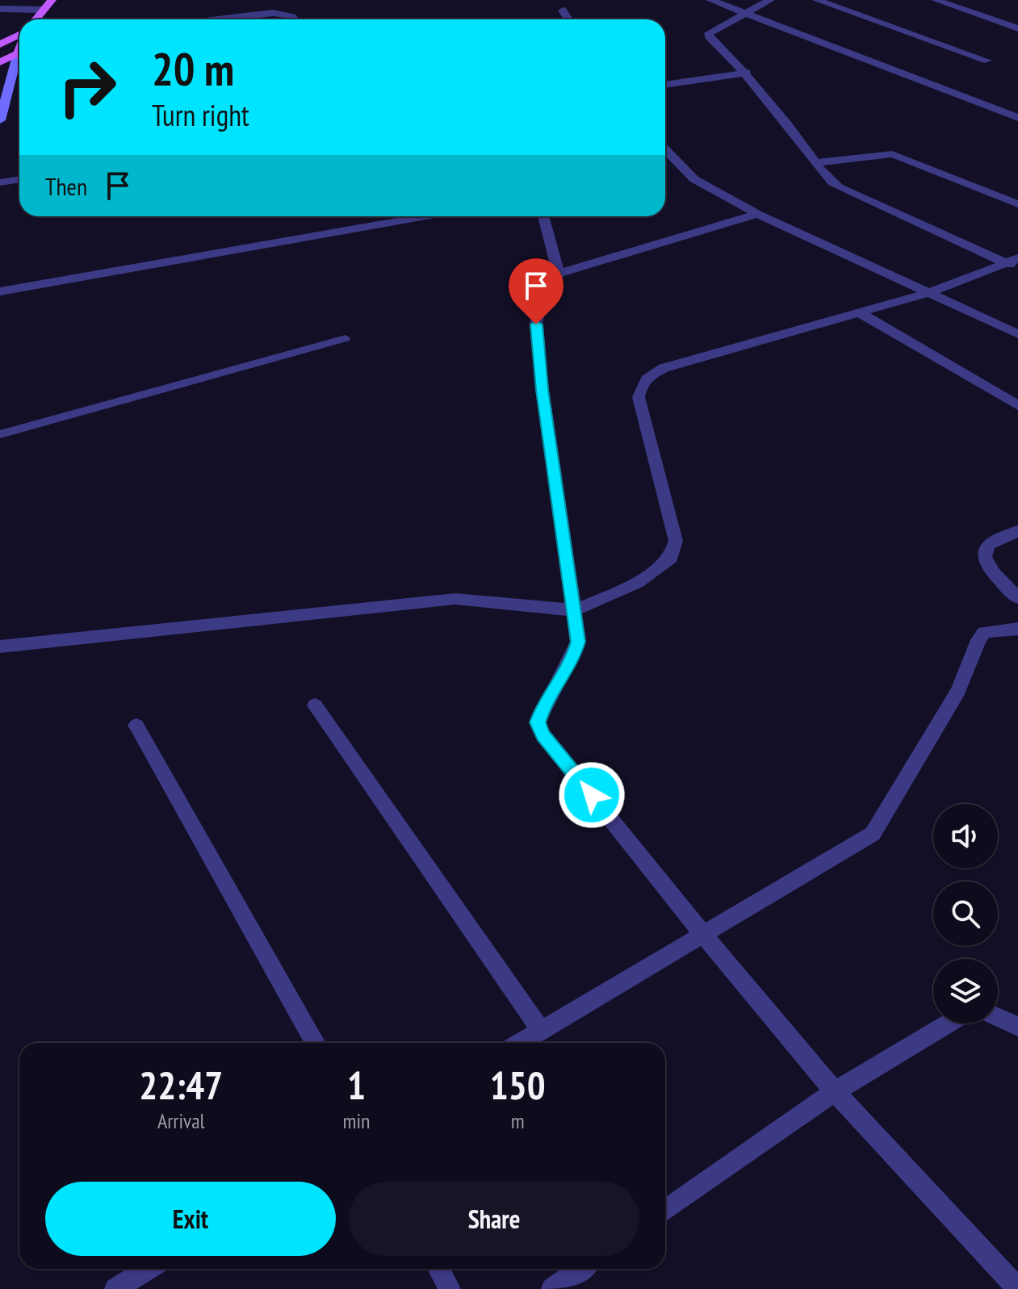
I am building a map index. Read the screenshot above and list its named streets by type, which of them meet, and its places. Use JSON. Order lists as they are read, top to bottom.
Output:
{
  "page": {
    "turn": ["20 m", "Turn right"],
    "then": "Then",
    "eta": [
      "22:47",
      "Arrival",
      "1",
      "min",
      "150",
      "m"
    ],
    "buttons": ["Exit", "Share"]
  }
}
